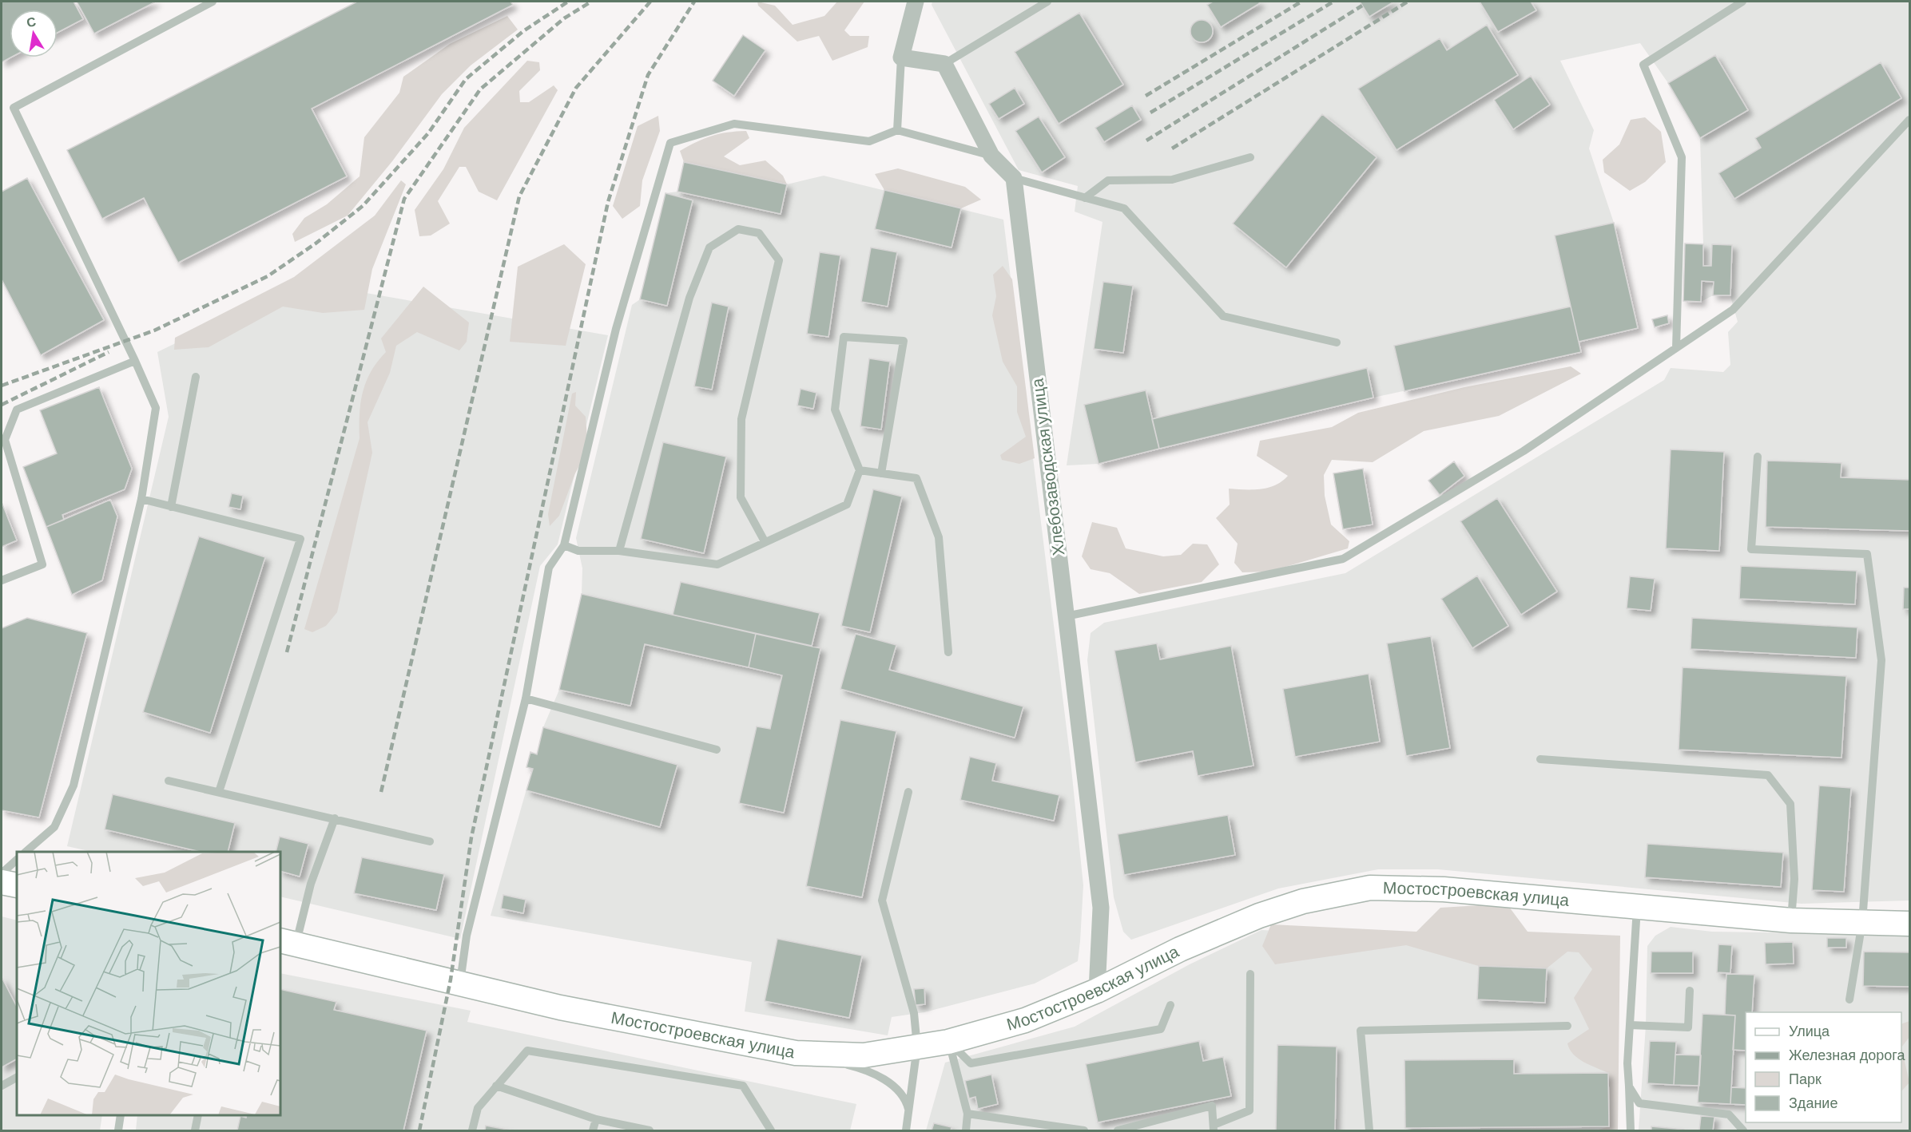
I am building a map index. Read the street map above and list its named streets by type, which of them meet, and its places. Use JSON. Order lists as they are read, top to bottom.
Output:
{
  "streets": {
    "main road": ["Мостостроевская улица"],
    "street": ["Хлебозаводская улица"]
  },
  "crossings": [
    ["Хлебозаводская улица", "Мостостроевская улица"]
  ],
  "legend": [
    "Улица",
    "Железная дорога",
    "Парк",
    "Здание"
  ],
  "north": "top"
}
